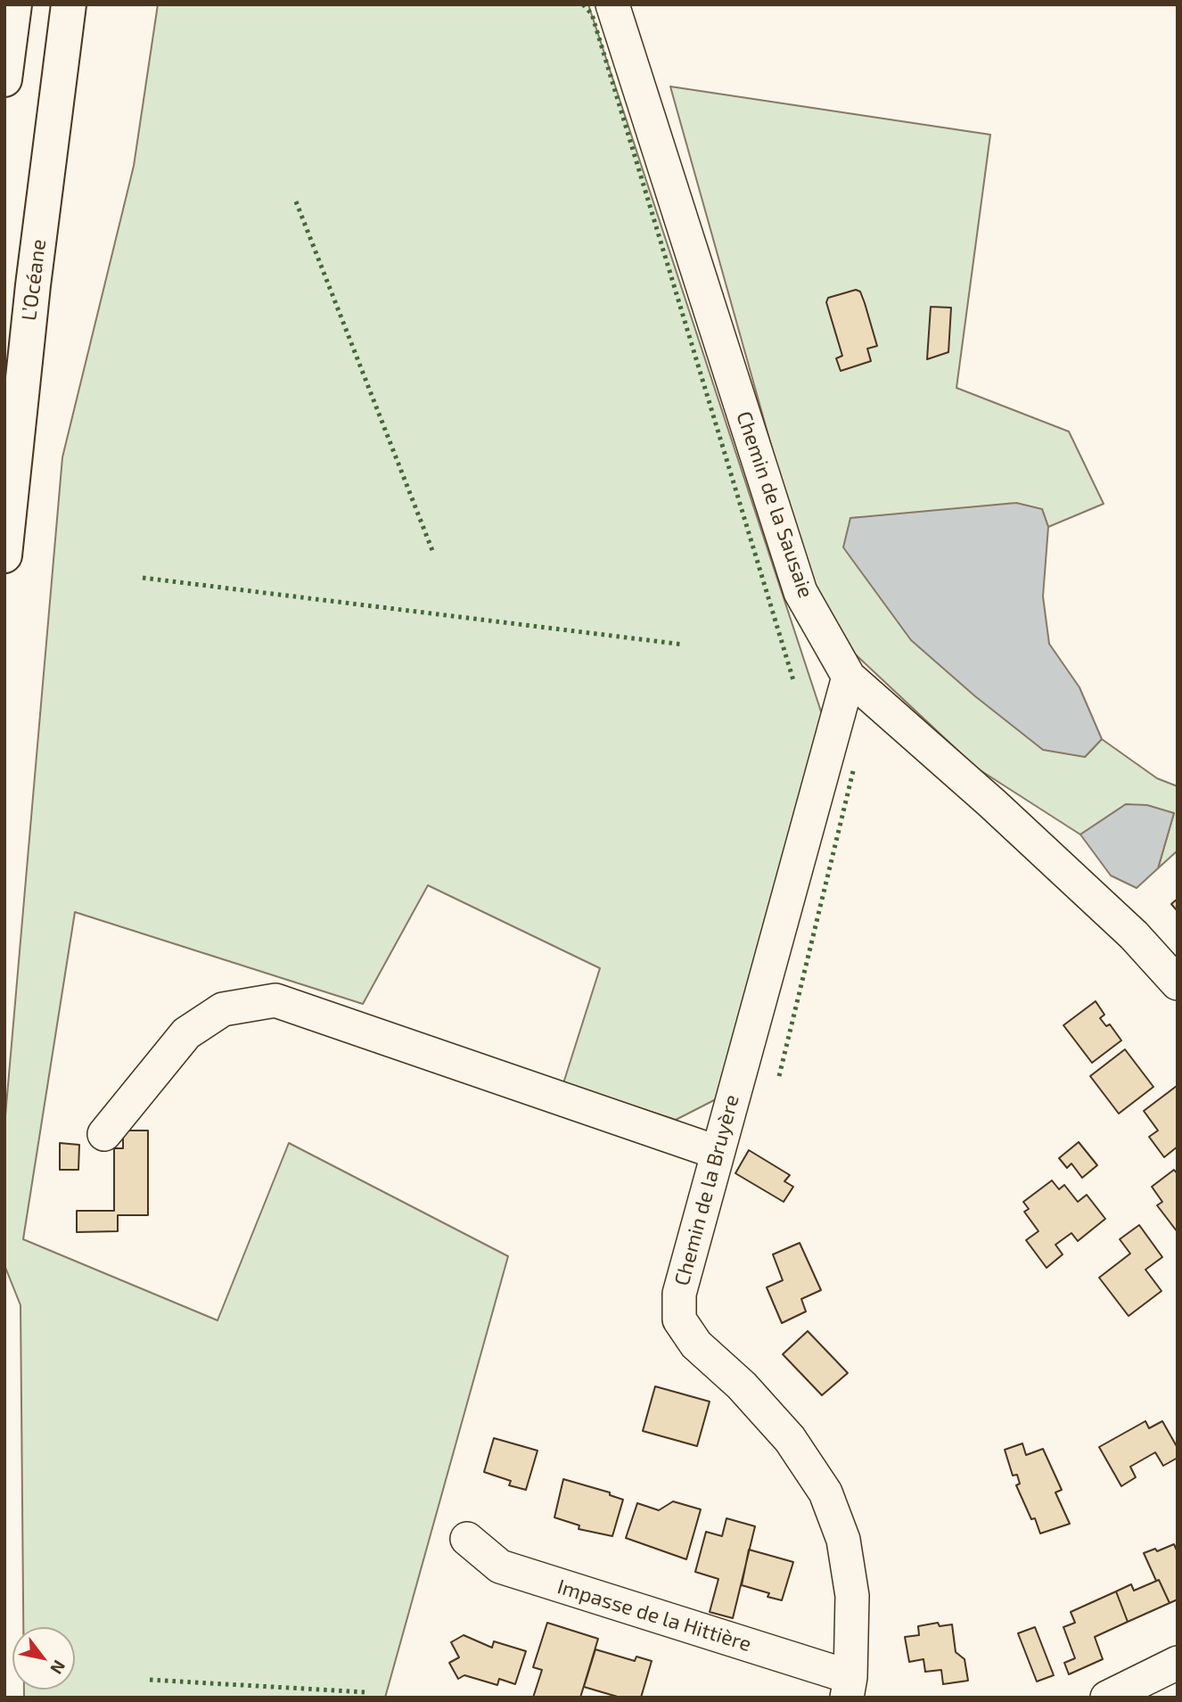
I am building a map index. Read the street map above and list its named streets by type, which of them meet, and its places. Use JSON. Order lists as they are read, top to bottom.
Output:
{
  "streets": {
    "highway": ["L’Océane"],
    "street": ["Chemin de la Sausaie", "Chemin de la Bruyère", "Impasse de la Hittière"]
  },
  "crossings": [
    ["Chemin de la Sausaie", "Chemin de la Bruyère"],
    ["Chemin de la Bruyère", "Impasse de la Hittière"]
  ],
  "north": "bottom right"
}
